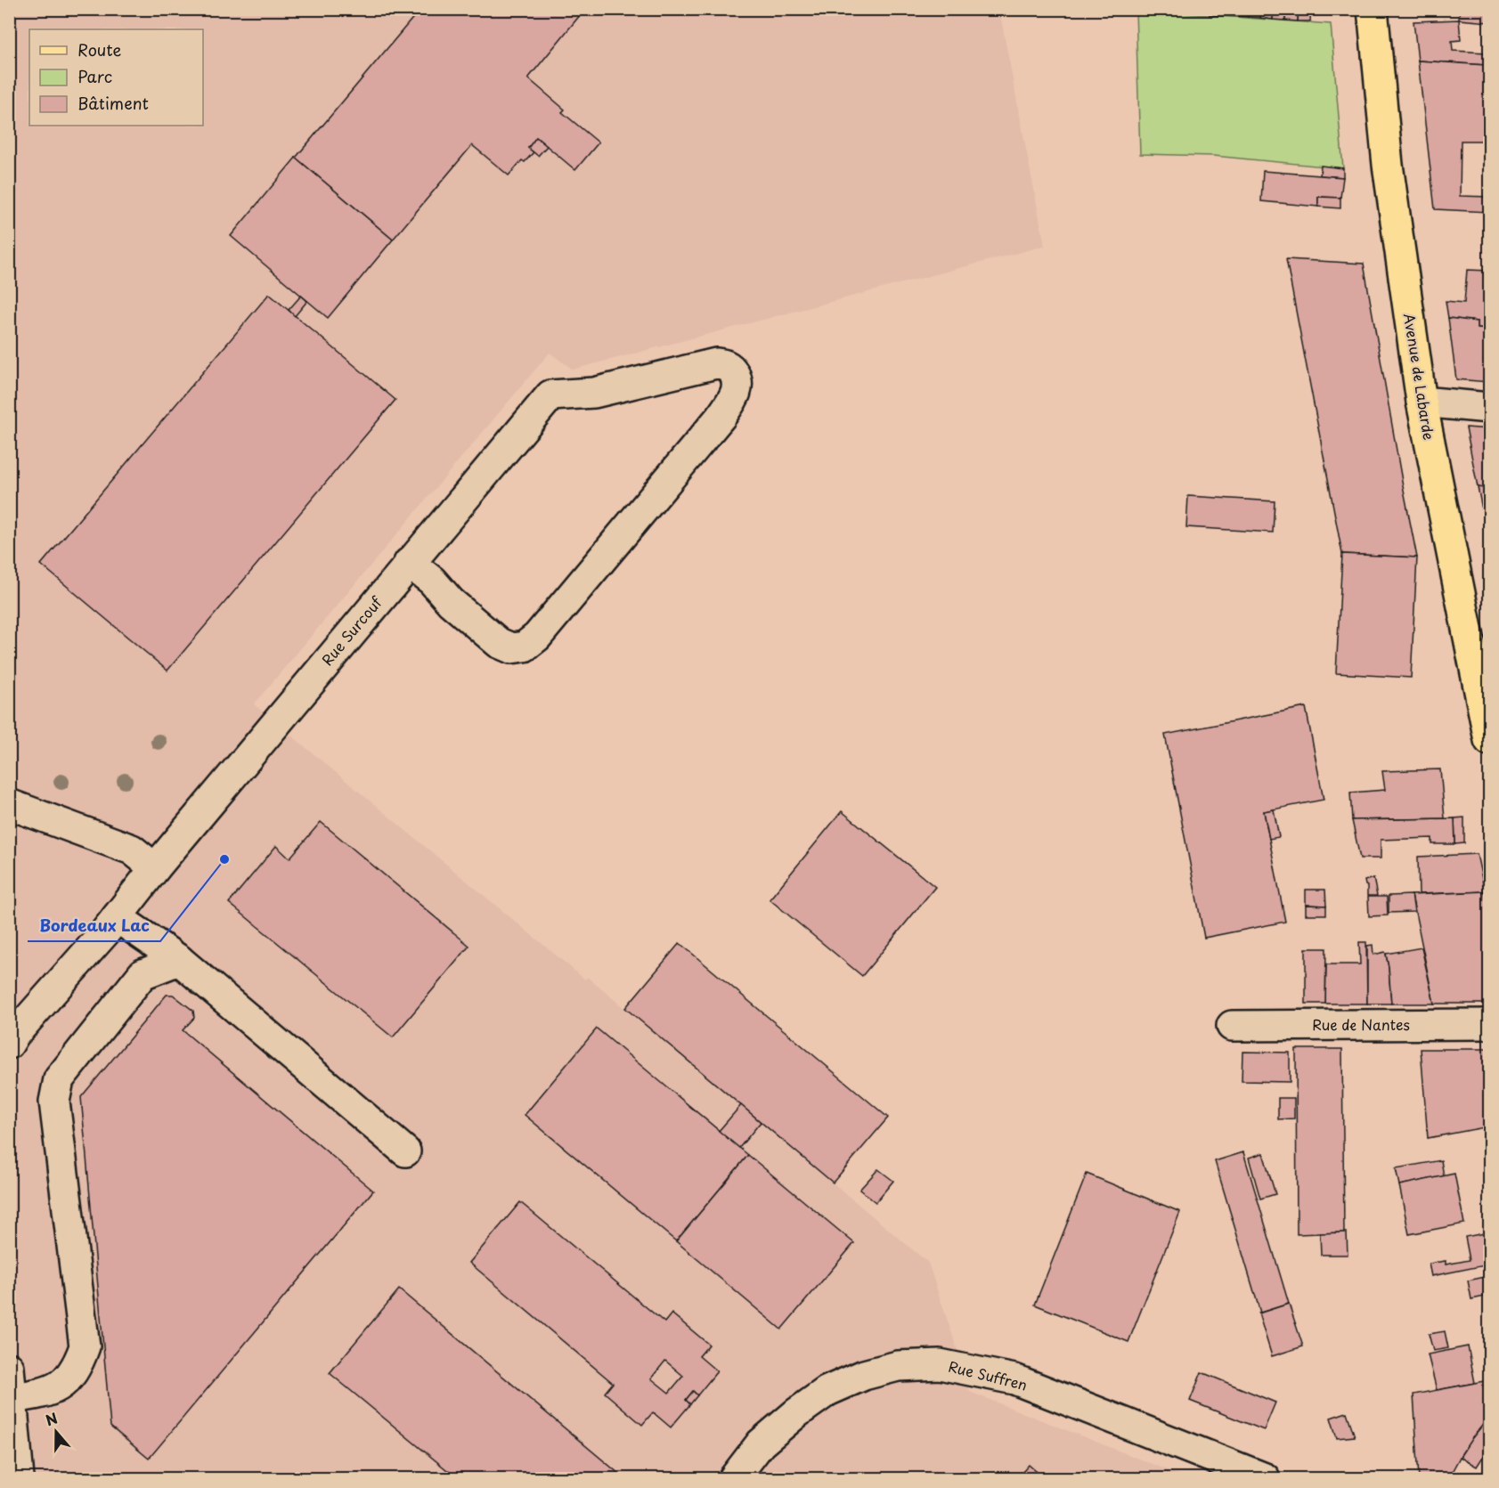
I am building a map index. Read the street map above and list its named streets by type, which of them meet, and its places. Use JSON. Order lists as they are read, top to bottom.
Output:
{
  "streets": {
    "main road": ["Avenue de Labarde"],
    "street": ["Rue Surcouf", "Rue de Nantes", "Rue Suffren"]
  },
  "places": ["Bordeaux Lac"],
  "legend": ["Route", "Parc", "Bâtiment"],
  "north": "top"
}
